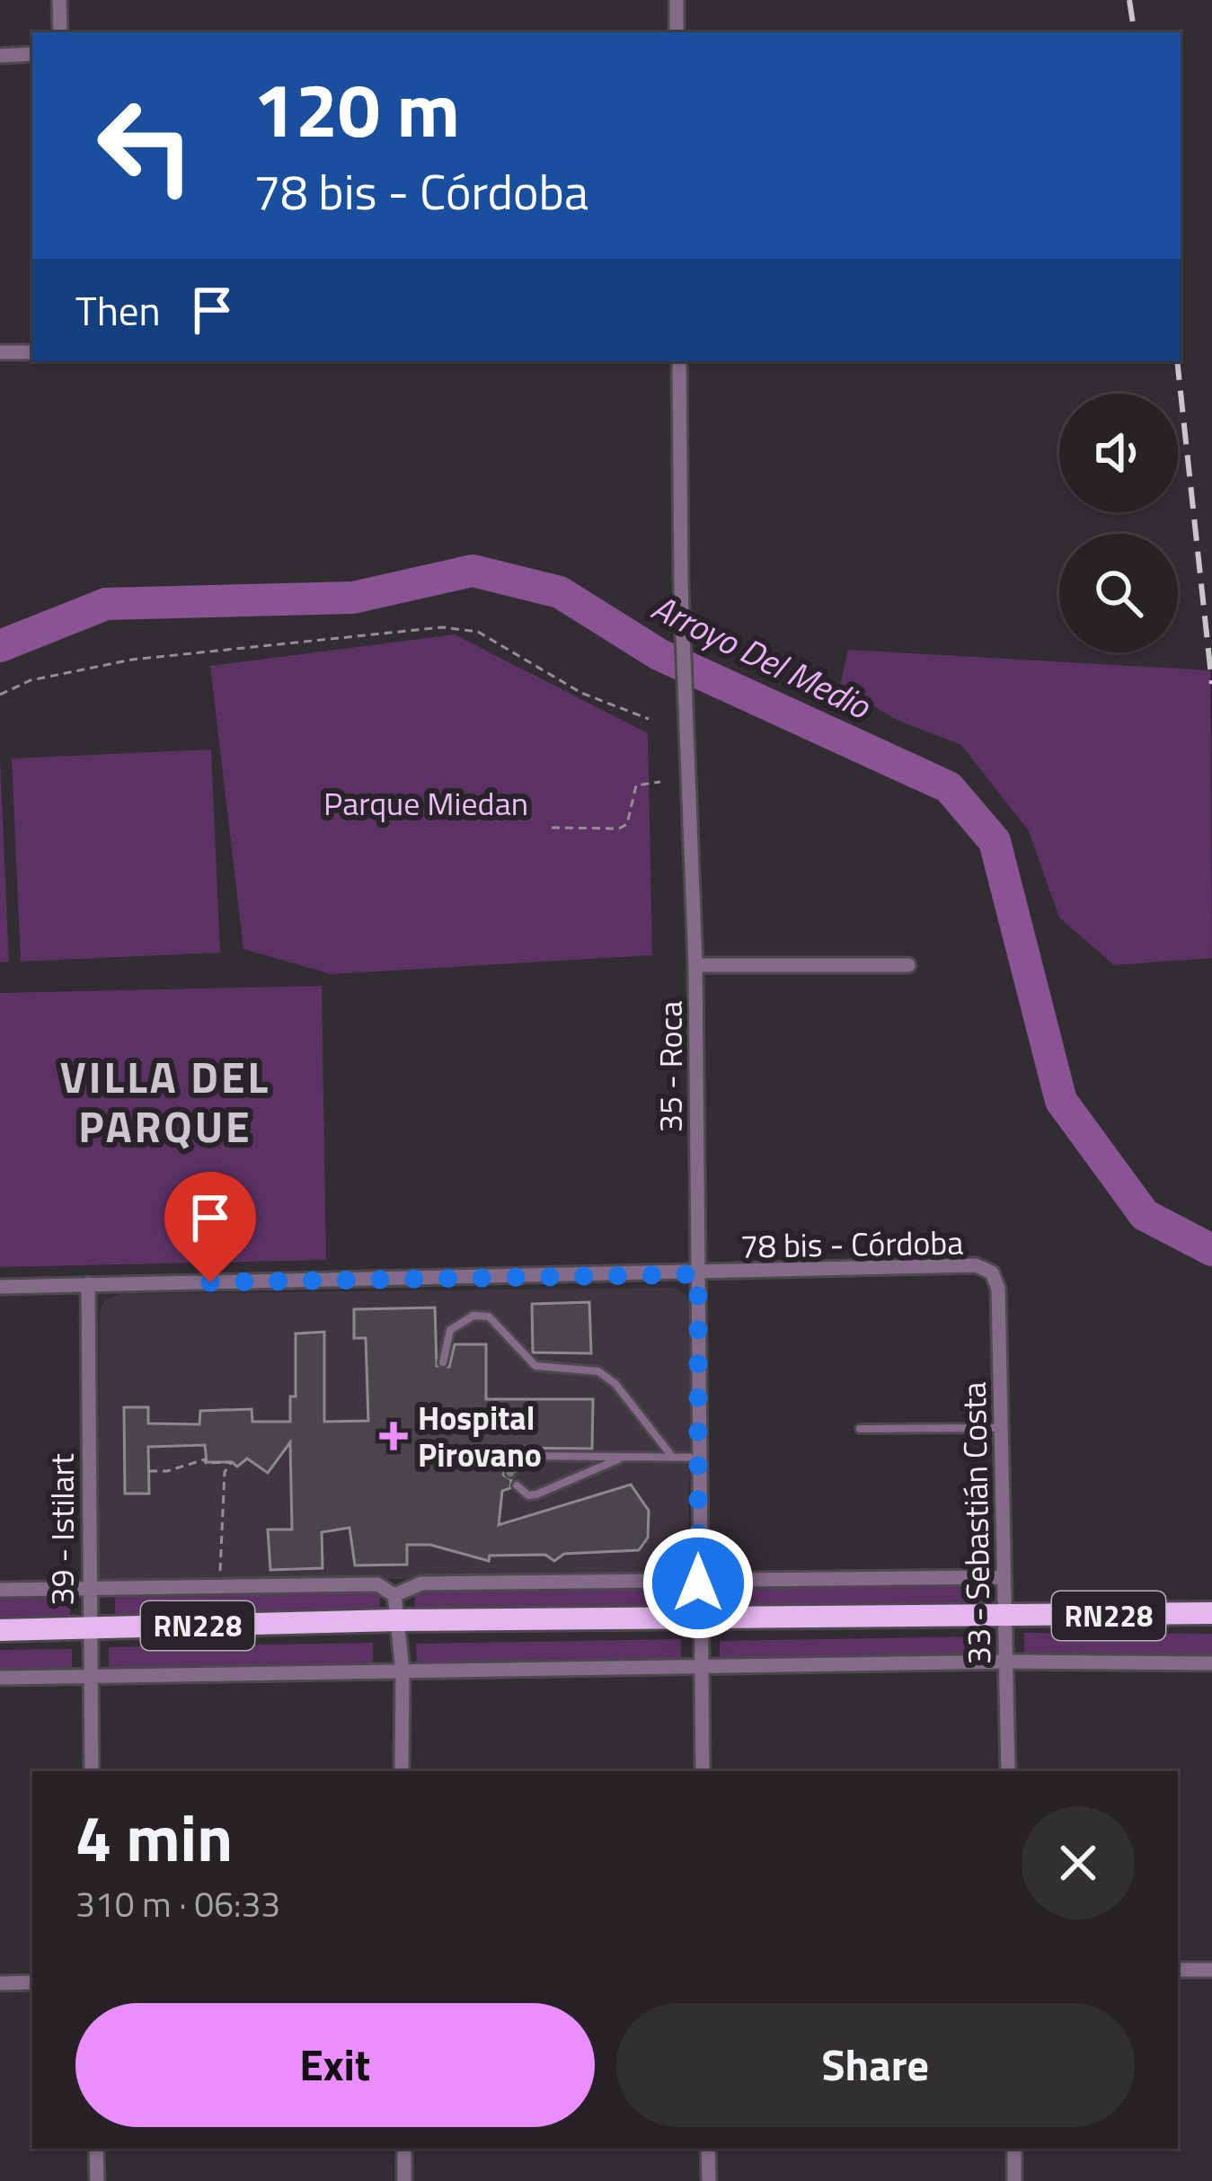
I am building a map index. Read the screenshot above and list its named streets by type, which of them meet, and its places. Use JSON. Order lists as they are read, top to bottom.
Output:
{
  "streets": {
    "highway": ["RN228"],
    "street": [
      "35 - Roca",
      "78 bis - Córdoba",
      "33 - Sebastián Costa",
      "39 - Istilart"
    ]
  },
  "crossings": [
    ["35 - Roca", "78 bis - Córdoba"],
    ["35 - Roca", "RN228"],
    ["78 bis - Córdoba", "33 - Sebastián Costa"],
    ["78 bis - Córdoba", "39 - Istilart"],
    ["33 - Sebastián Costa", "RN228"],
    ["39 - Istilart", "RN228"]
  ],
  "districts": ["VILLA DEL PARQUE"],
  "water": ["Arroyo Del Medio"],
  "parks": ["Parque Miedan"],
  "places": {
    "health": ["Hospital Pirovano"]
  },
  "page": {
    "turn": ["120 m", "78 bis - Córdoba"],
    "then": "Then",
    "heading": ["4 min", "310 m · 06:33"],
    "buttons": ["Exit", "Share"]
  }
}
